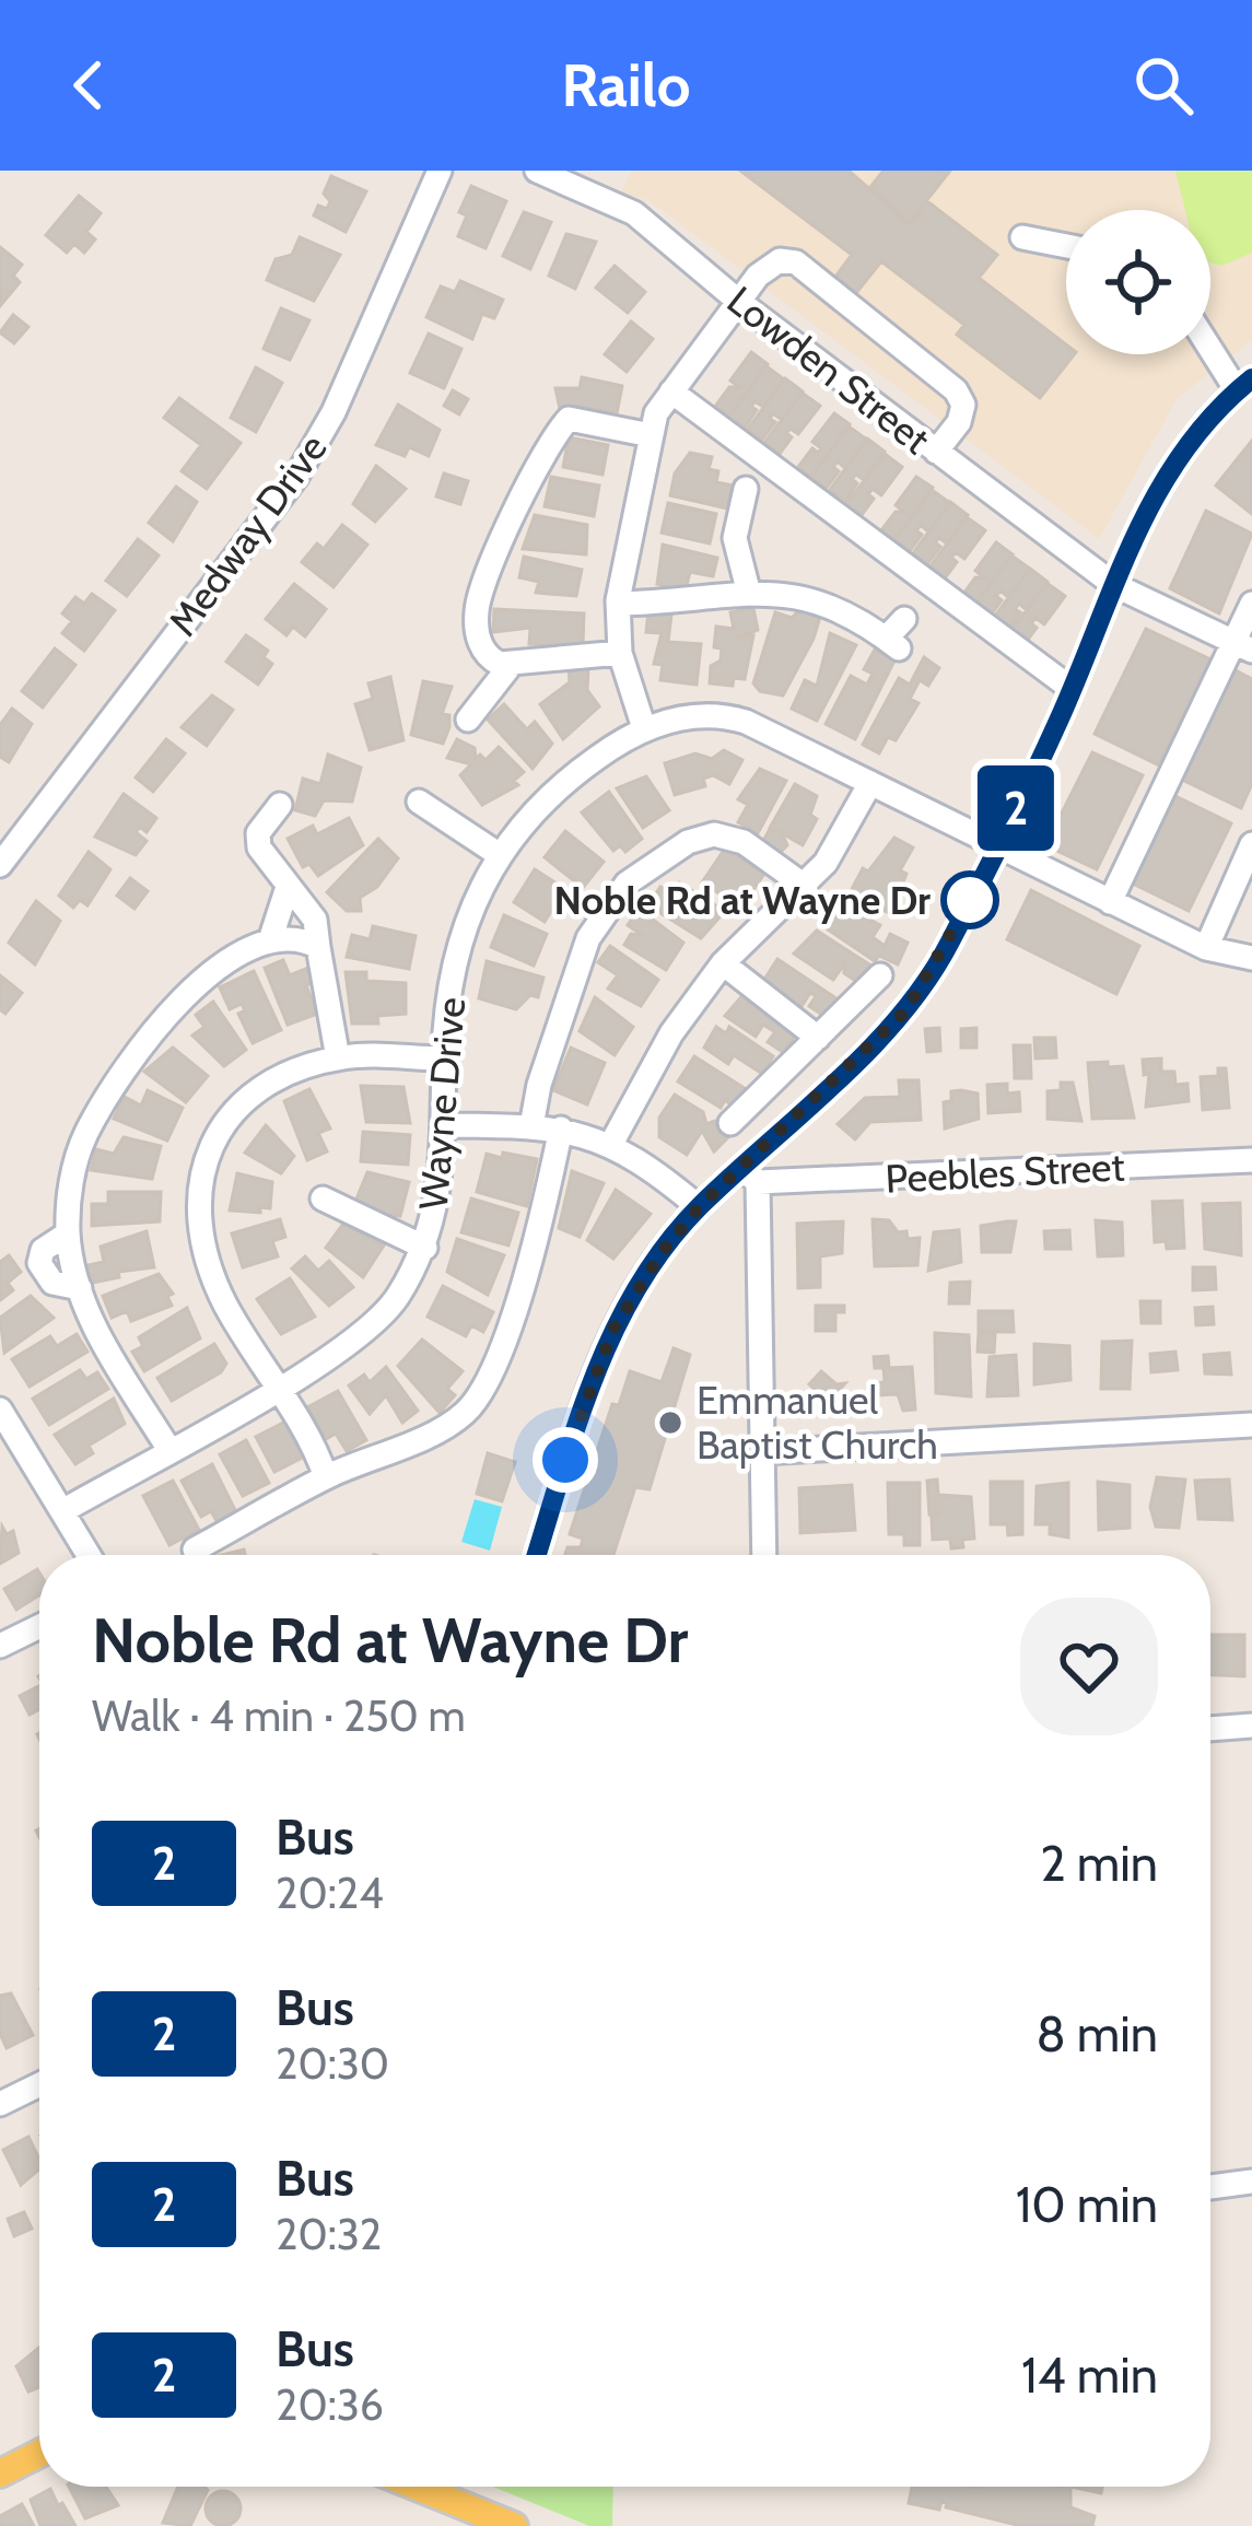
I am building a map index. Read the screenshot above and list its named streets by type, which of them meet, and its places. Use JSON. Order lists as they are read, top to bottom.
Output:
{
  "streets": {
    "street": [
      "Lowden Street",
      "Medway Drive",
      "Wayne Drive",
      "Peebles Street"
    ]
  },
  "places": ["Noble Rd at Wayne Dr", "Emmanuel Baptist Church"],
  "lines": ["bus line 2"],
  "page": {
    "header": "Railo",
    "on_map": "2",
    "heading": ["Noble Rd at Wayne Dr", "Walk · 4 min · 250 m"],
    "list": [
      {
        "mark": "2",
        "name": "Bus",
        "note": "20:24",
        "value": "2 min"
      },
      {
        "mark": "2",
        "name": "Bus",
        "note": "20:30",
        "value": "8 min"
      },
      {
        "mark": "2",
        "name": "Bus",
        "note": "20:32",
        "value": "10 min"
      },
      {
        "mark": "2",
        "name": "Bus",
        "note": "20:36",
        "value": "14 min"
      }
    ]
  }
}
